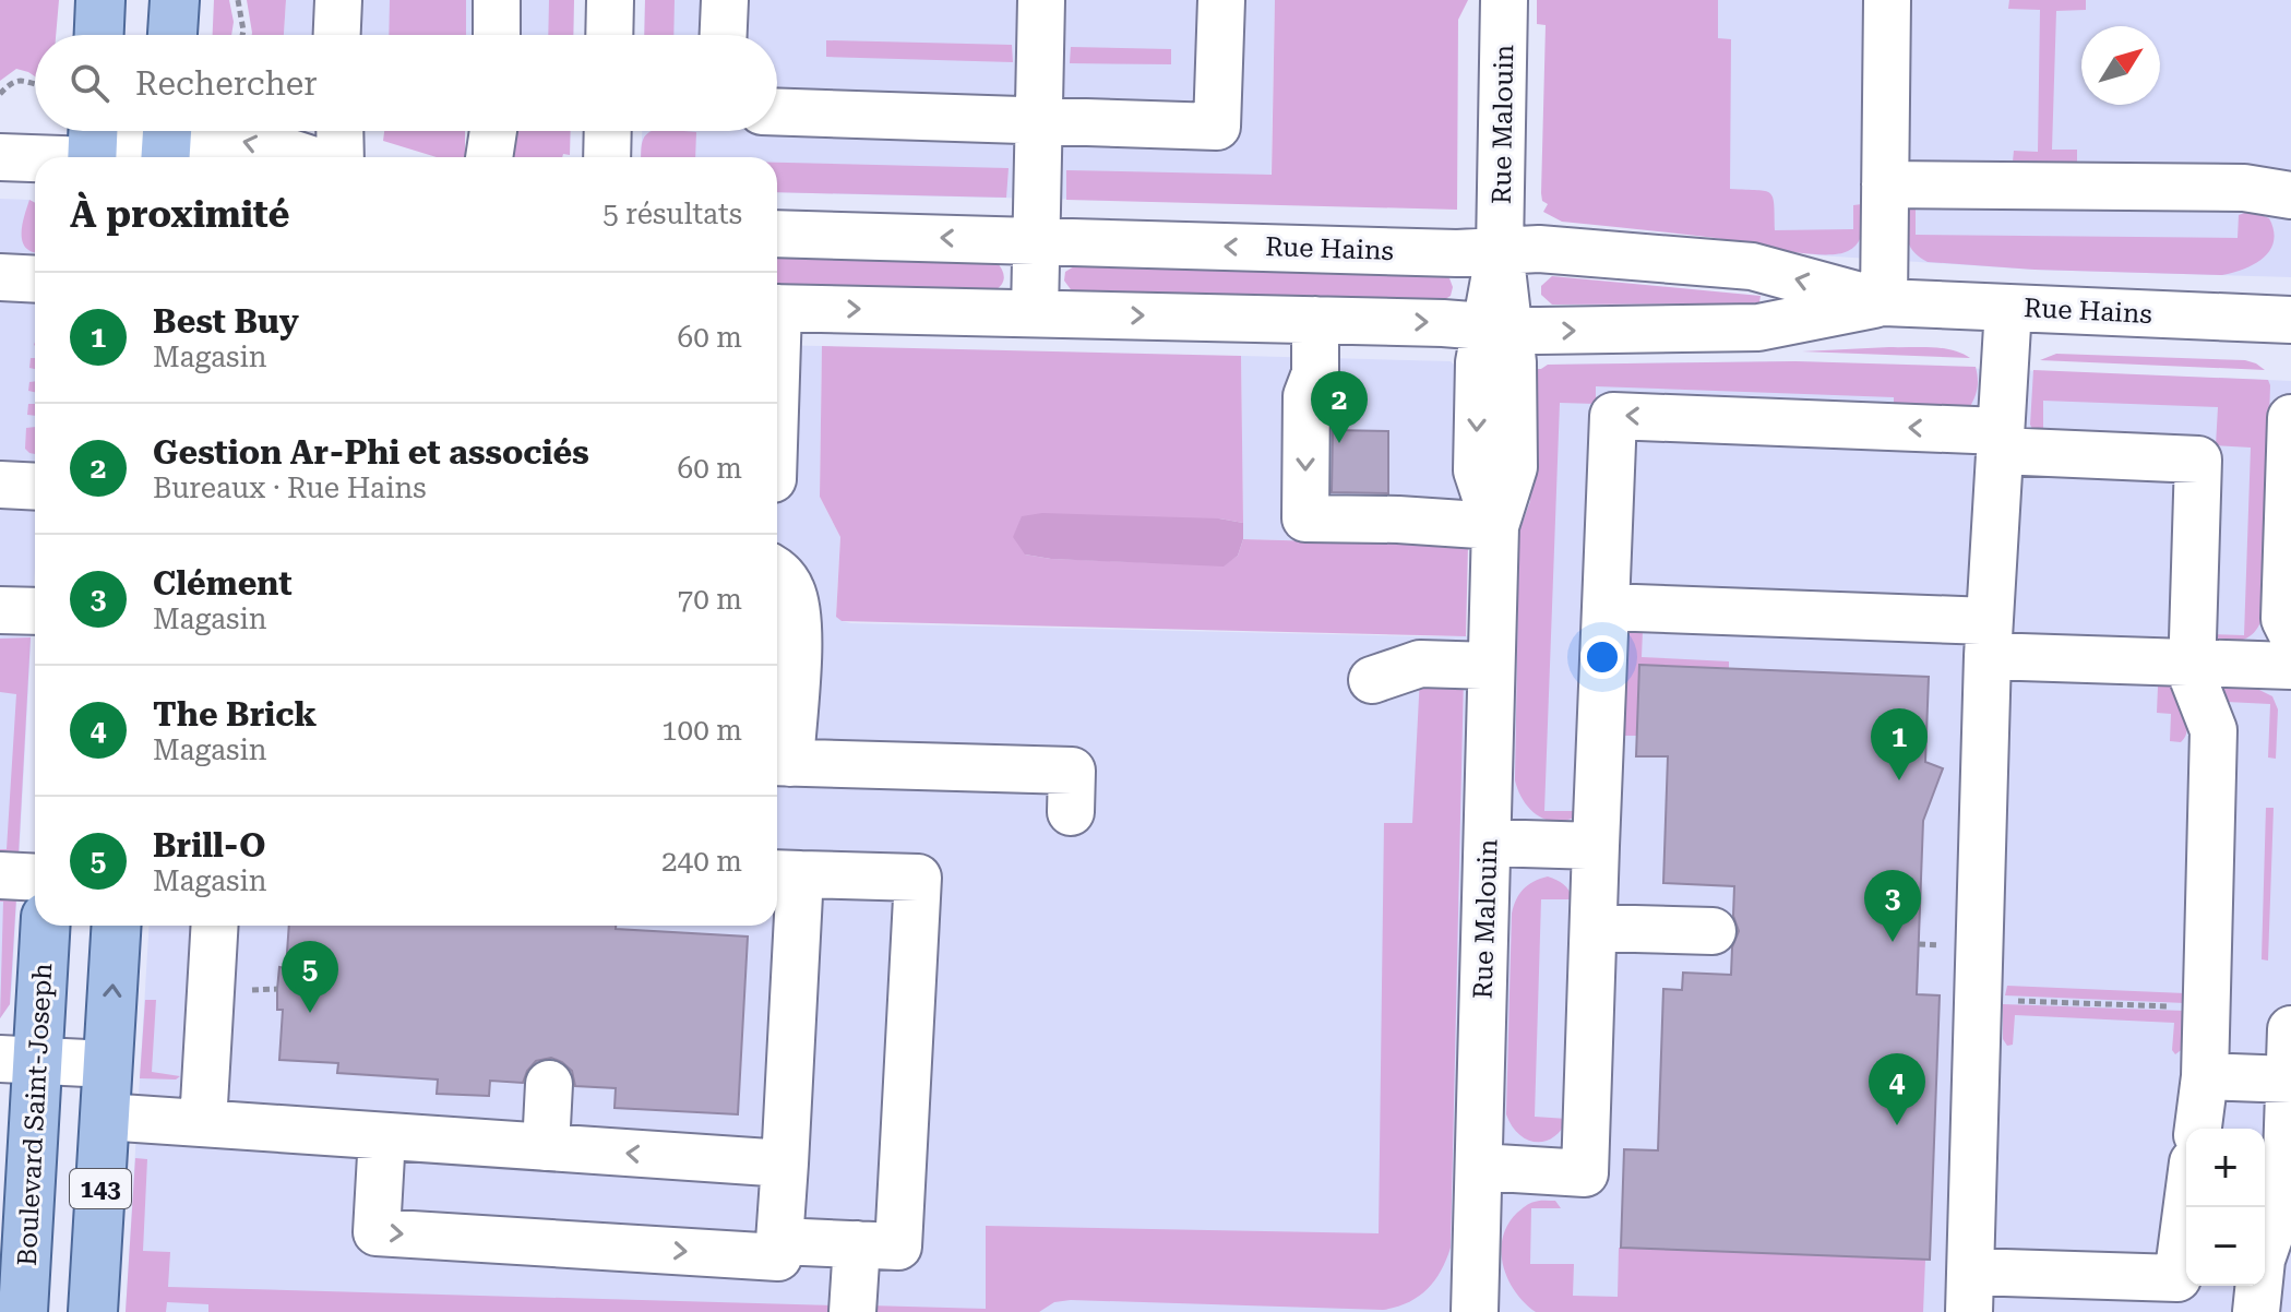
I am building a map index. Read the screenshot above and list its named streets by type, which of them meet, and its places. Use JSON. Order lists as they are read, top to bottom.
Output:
{
  "streets": {
    "main road": ["Boulevard Saint-Joseph", "143"],
    "street": ["Rue Malouin", "Rue Hains"]
  },
  "crossings": [
    ["Rue Malouin", "Rue Hains"]
  ],
  "north": "top right",
  "page": {
    "search": "Rechercher",
    "heading": ["À proximité", "5 résultats"],
    "list": [
      {
        "mark": "1",
        "name": "Best Buy",
        "note": "Magasin",
        "value": "60 m"
      },
      {
        "mark": "2",
        "name": "Gestion Ar-Phi et associés",
        "note": "Bureaux · Rue Hains",
        "value": "60 m"
      },
      {
        "mark": "3",
        "name": "Clément",
        "note": "Magasin",
        "value": "70 m"
      },
      {
        "mark": "4",
        "name": "The Brick",
        "note": "Magasin",
        "value": "100 m"
      },
      {
        "mark": "5",
        "name": "Brill-O",
        "note": "Magasin",
        "value": "240 m"
      }
    ],
    "pins": [
      "2",
      "1",
      "3",
      "5",
      "4"
    ],
    "map_buttons": ["+", "−"]
  }
}
